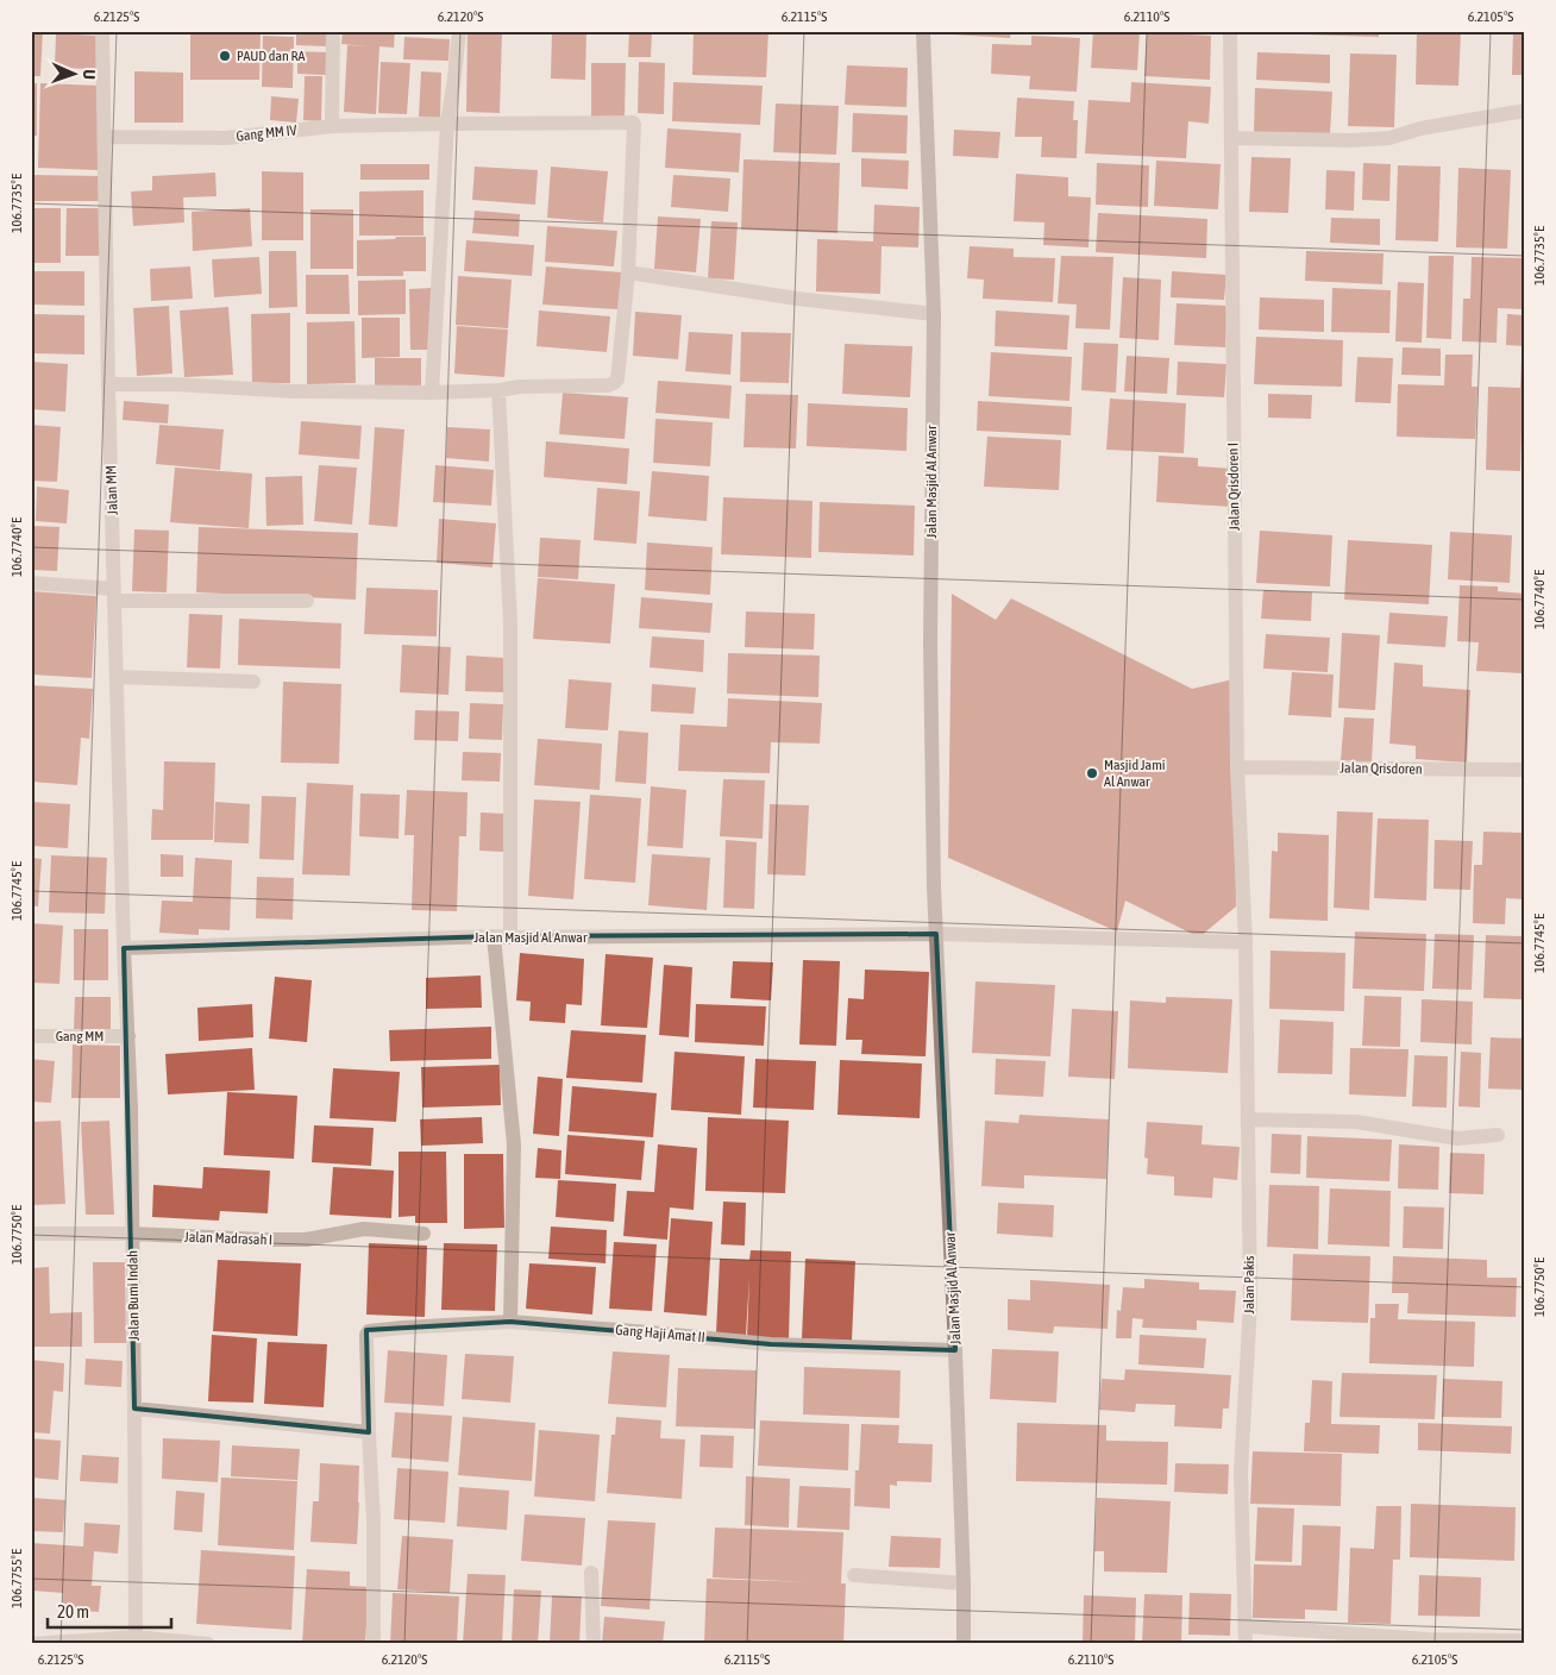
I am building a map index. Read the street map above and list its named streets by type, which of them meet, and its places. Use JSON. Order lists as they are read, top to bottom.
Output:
{
  "streets": {
    "street": [
      "Gang MM IV",
      "Jalan Masjid Al Anwar",
      "Jalan Qrisdoren I",
      "Jalan MM",
      "Jalan Qrisdoren",
      "Gang MM",
      "Jalan Madrasah I",
      "Jalan Pakis",
      "Jalan Bumi Indah",
      "Gang Haji Amat II"
    ]
  },
  "crossings": [
    ["Gang MM IV", "Jalan MM"],
    ["Jalan Masjid Al Anwar", "Jalan Qrisdoren I"],
    ["Jalan Masjid Al Anwar", "Jalan MM"],
    ["Jalan Masjid Al Anwar", "Jalan Pakis"],
    ["Jalan Masjid Al Anwar", "Jalan Bumi Indah"],
    ["Jalan Masjid Al Anwar", "Gang Haji Amat II"],
    ["Jalan Qrisdoren I", "Jalan Qrisdoren"],
    ["Jalan Qrisdoren I", "Jalan Pakis"],
    ["Jalan MM", "Jalan Bumi Indah"],
    ["Gang MM", "Jalan Bumi Indah"],
    ["Jalan Madrasah I", "Jalan Bumi Indah"]
  ],
  "places": ["PAUD dan RA", "Masjid Jami Al Anwar"],
  "scale_bar": "20 m",
  "north": "right",
  "coordinates": [
    "6.2125°S",
    "6.2120°S",
    "6.2115°S",
    "6.2110°S",
    "6.2105°S",
    "106.7735°E",
    "106.7740°E",
    "106.7745°E",
    "106.7750°E",
    "106.7755°E"
  ]
}
